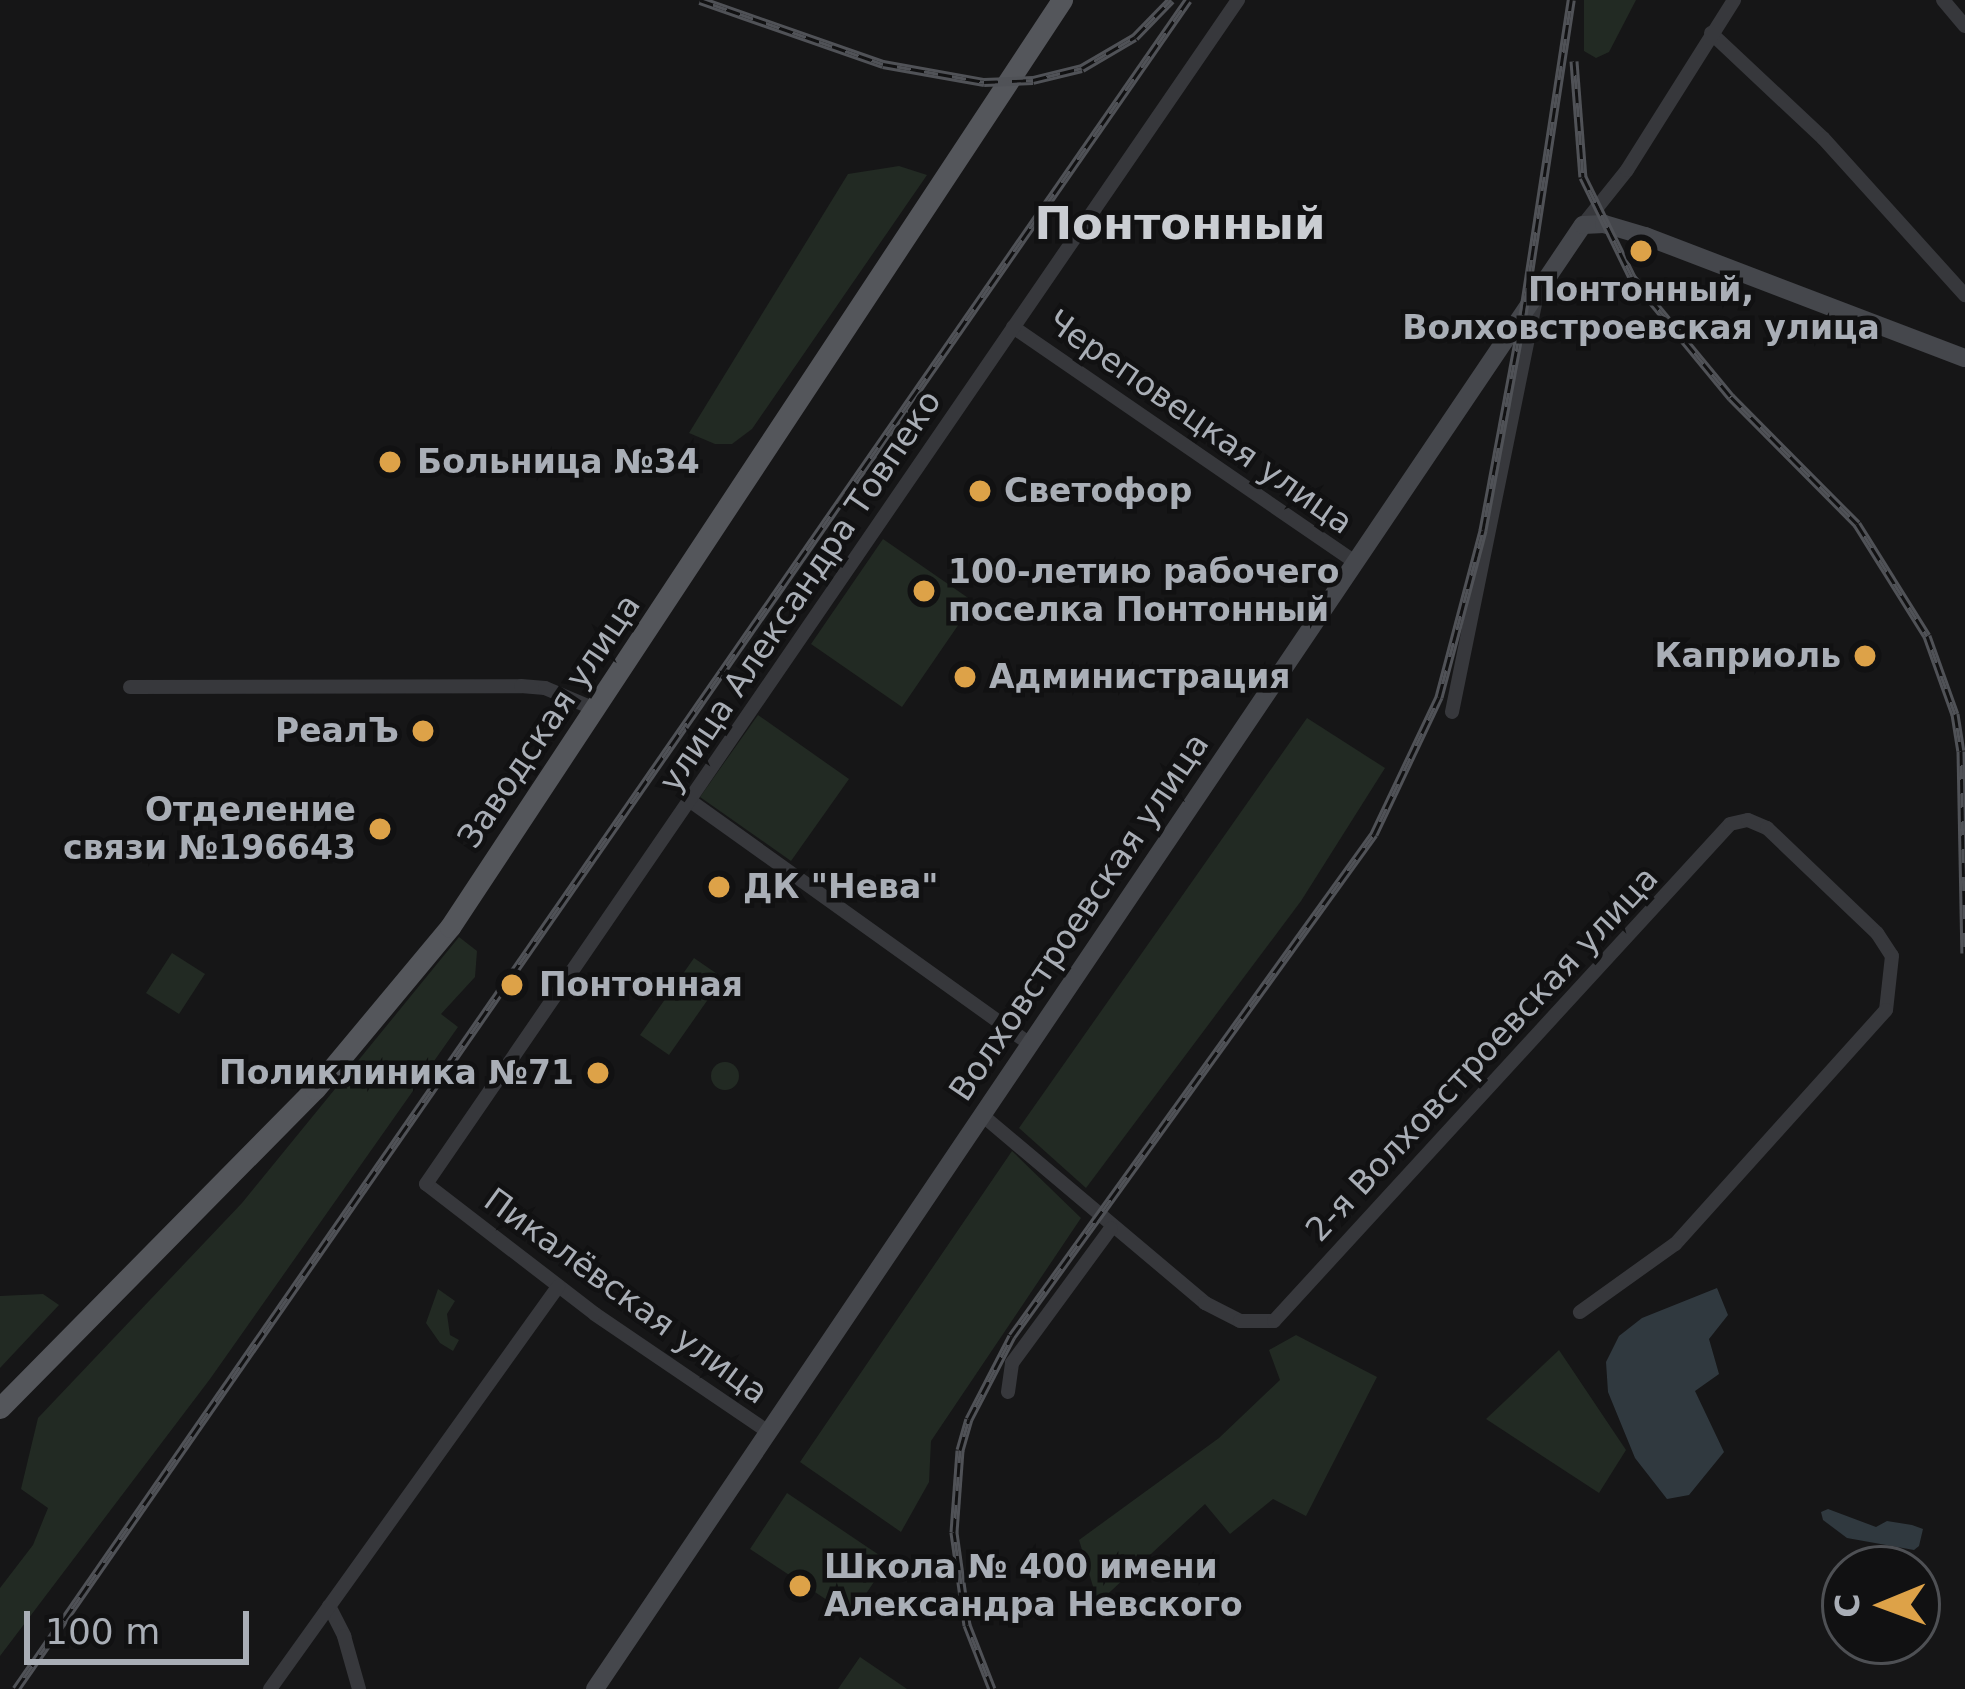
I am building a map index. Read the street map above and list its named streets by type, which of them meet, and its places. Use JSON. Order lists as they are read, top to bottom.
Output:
{
  "streets": {
    "main road": ["Заводская улица"],
    "street": [
      "Череповецкая улица",
      "улица Александра Товпеко",
      "Волховстроевская улица",
      "2-я Волховстроевская улица",
      "Пикалёвская улица"
    ]
  },
  "crossings": [
    ["Череповецкая улица", "улица Александра Товпеко"],
    ["Череповецкая улица", "Волховстроевская улица"],
    ["улица Александра Товпеко", "Пикалёвская улица"],
    ["Волховстроевская улица", "Пикалёвская улица"]
  ],
  "districts": ["Понтонный"],
  "places": [
    "Понтонный, Волховстроевская улица",
    "Больница №34",
    "Светофор",
    "100-летию рабочего поселка Понтонный",
    "Каприоль",
    "Администрация",
    "РеалЪ",
    "Отделение связи №196643",
    "ДК \"Нева\"",
    "Понтонная",
    "Поликлиника №71",
    "Школа № 400 имени Александра Невского"
  ],
  "scale_bar": "100 m",
  "north": "left"
}
